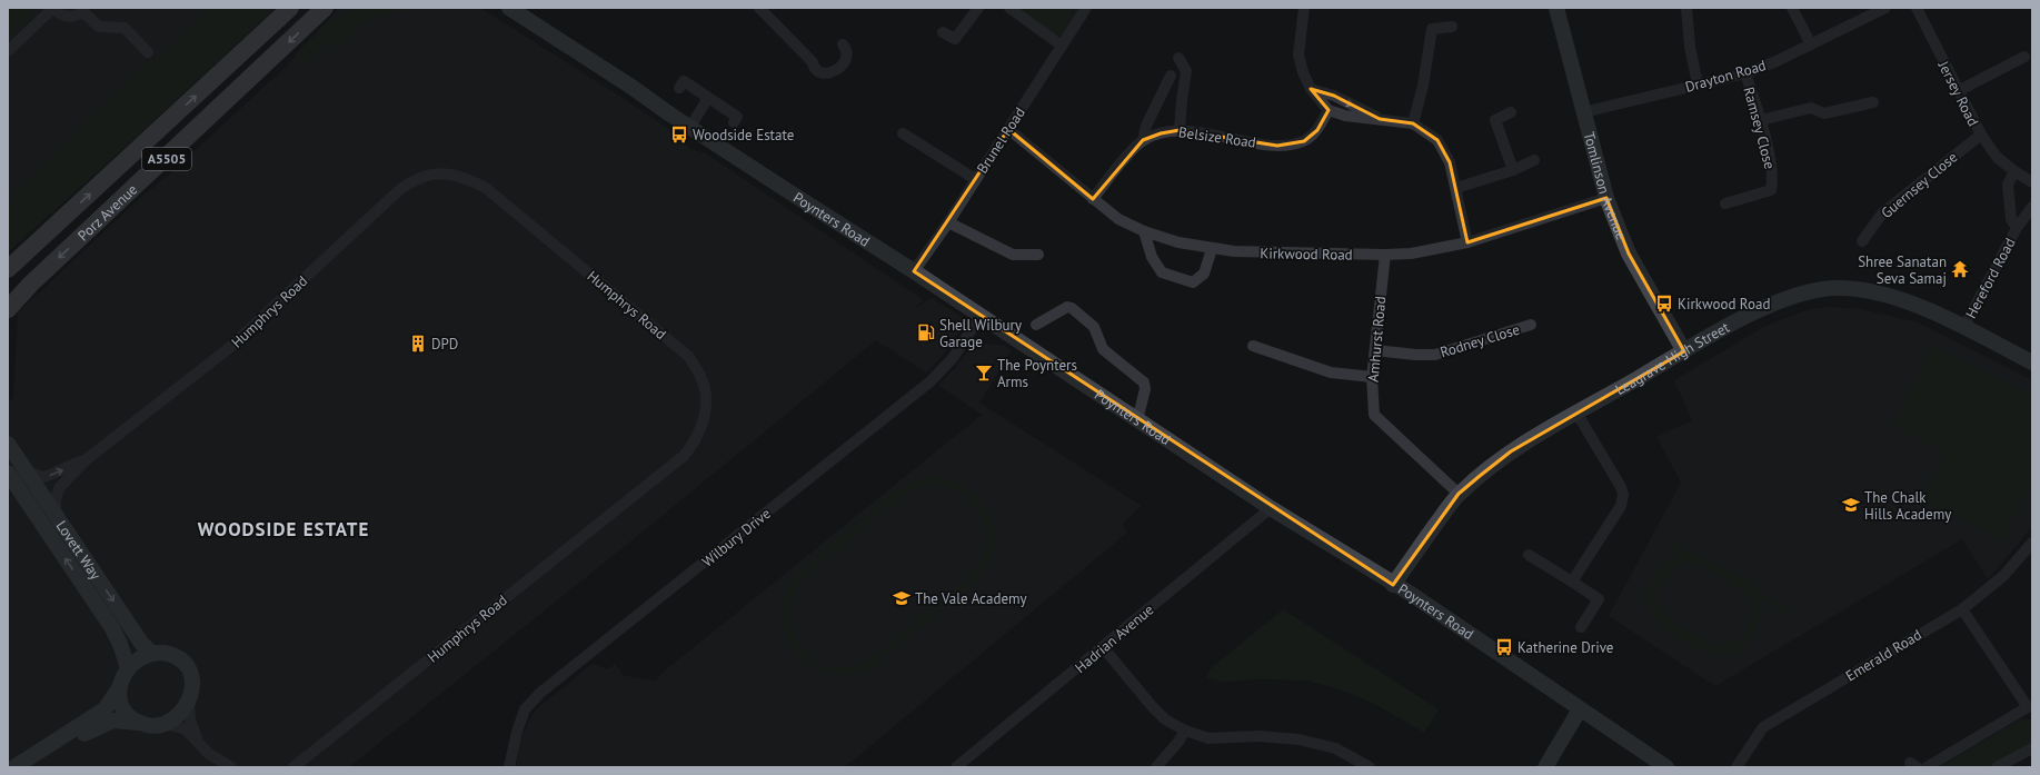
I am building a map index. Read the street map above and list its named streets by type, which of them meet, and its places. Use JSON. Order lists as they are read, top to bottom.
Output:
{
  "streets": {
    "main road": ["A5505", "Porz Avenue"],
    "street": [
      "Drayton Road",
      "Jersey Road",
      "Ramsey Close",
      "Belsize Road",
      "Brunel Road",
      "Guernsey Close",
      "Tomlinson Avenue",
      "Poynters Road",
      "Kirkwood Road",
      "Hereford Road",
      "Humphrys Road",
      "Amhurst Road",
      "Rodney Close",
      "Leagrave High Street",
      "Wilbury Drive",
      "Lovett Way",
      "Hadrian Avenue",
      "Emerald Road"
    ]
  },
  "crossings": [
    ["Drayton Road", "Ramsey Close"],
    ["Drayton Road", "Tomlinson Avenue"],
    ["Jersey Road", "Guernsey Close"],
    ["Brunel Road", "Poynters Road"],
    ["Brunel Road", "Kirkwood Road"],
    ["Tomlinson Avenue", "Kirkwood Road"],
    ["Tomlinson Avenue", "Leagrave High Street"],
    ["Poynters Road", "Leagrave High Street"],
    ["Poynters Road", "Wilbury Drive"],
    ["Poynters Road", "Hadrian Avenue"],
    ["Kirkwood Road", "Amhurst Road"],
    ["Hereford Road", "Leagrave High Street"],
    ["Humphrys Road", "Lovett Way"],
    ["Amhurst Road", "Rodney Close"],
    ["Amhurst Road", "Leagrave High Street"]
  ],
  "districts": ["WOODSIDE ESTATE"],
  "places": {
    "bus stop": ["Woodside Estate", "Kirkwood Road", "Katherine Drive"],
    "temple": ["Shree Sanatan Seva Samaj"],
    "fuel station": ["Shell Wilbury Garage"],
    "building": ["DPD"],
    "bar": ["The Poynters Arms"],
    "school or university": ["The Chalk Hills Academy", "The Vale Academy"]
  }
}
